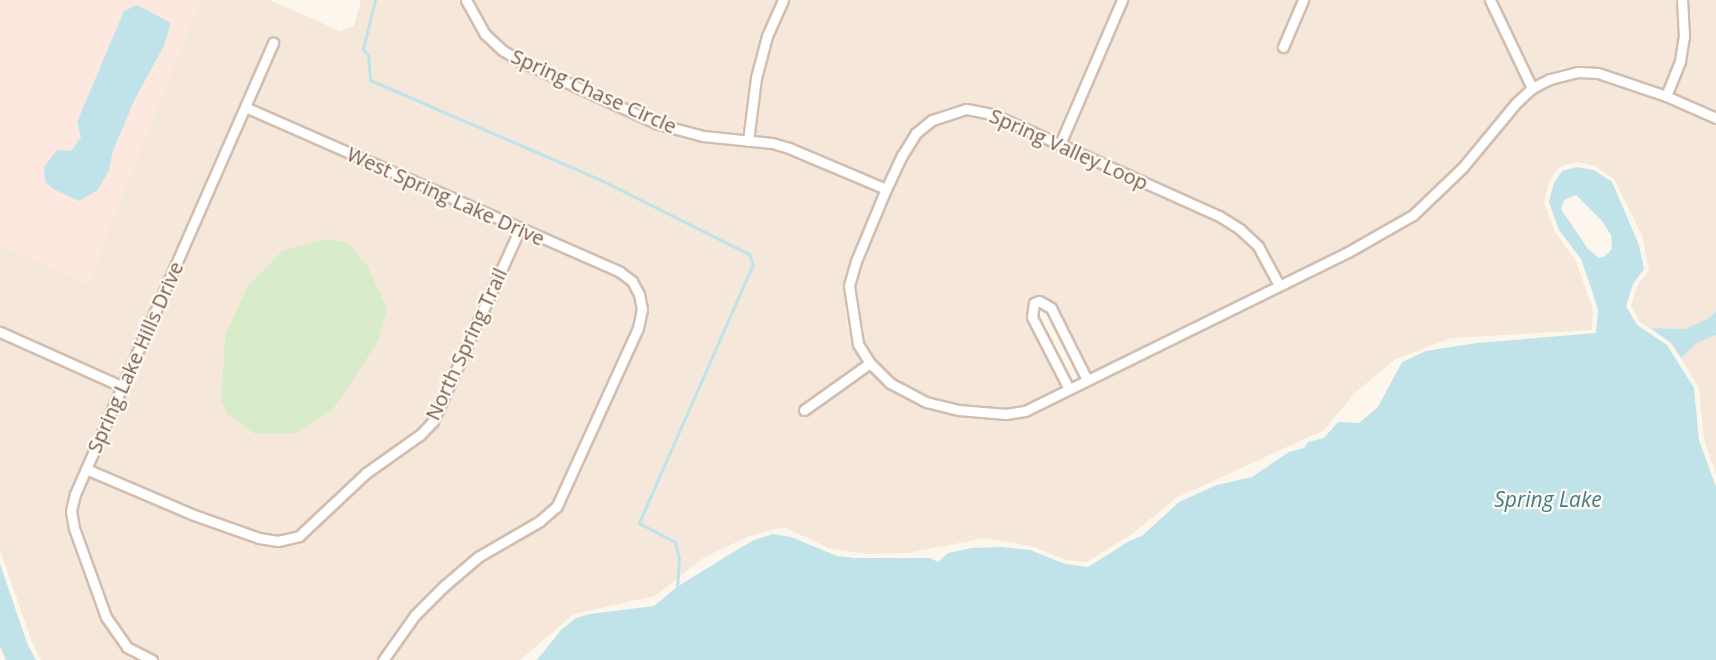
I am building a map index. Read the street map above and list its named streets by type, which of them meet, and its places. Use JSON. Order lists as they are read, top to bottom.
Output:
{
  "streets": {
    "street": [
      "Spring Chase Circle",
      "Spring Valley Loop",
      "West Spring Lake Drive",
      "North Spring Trail",
      "Spring Lake Hills Drive"
    ]
  },
  "crossings": [
    ["Spring Chase Circle", "Spring Valley Loop"],
    ["West Spring Lake Drive", "North Spring Trail"],
    ["West Spring Lake Drive", "Spring Lake Hills Drive"],
    ["North Spring Trail", "Spring Lake Hills Drive"]
  ],
  "water": ["Spring Lake"]
}
